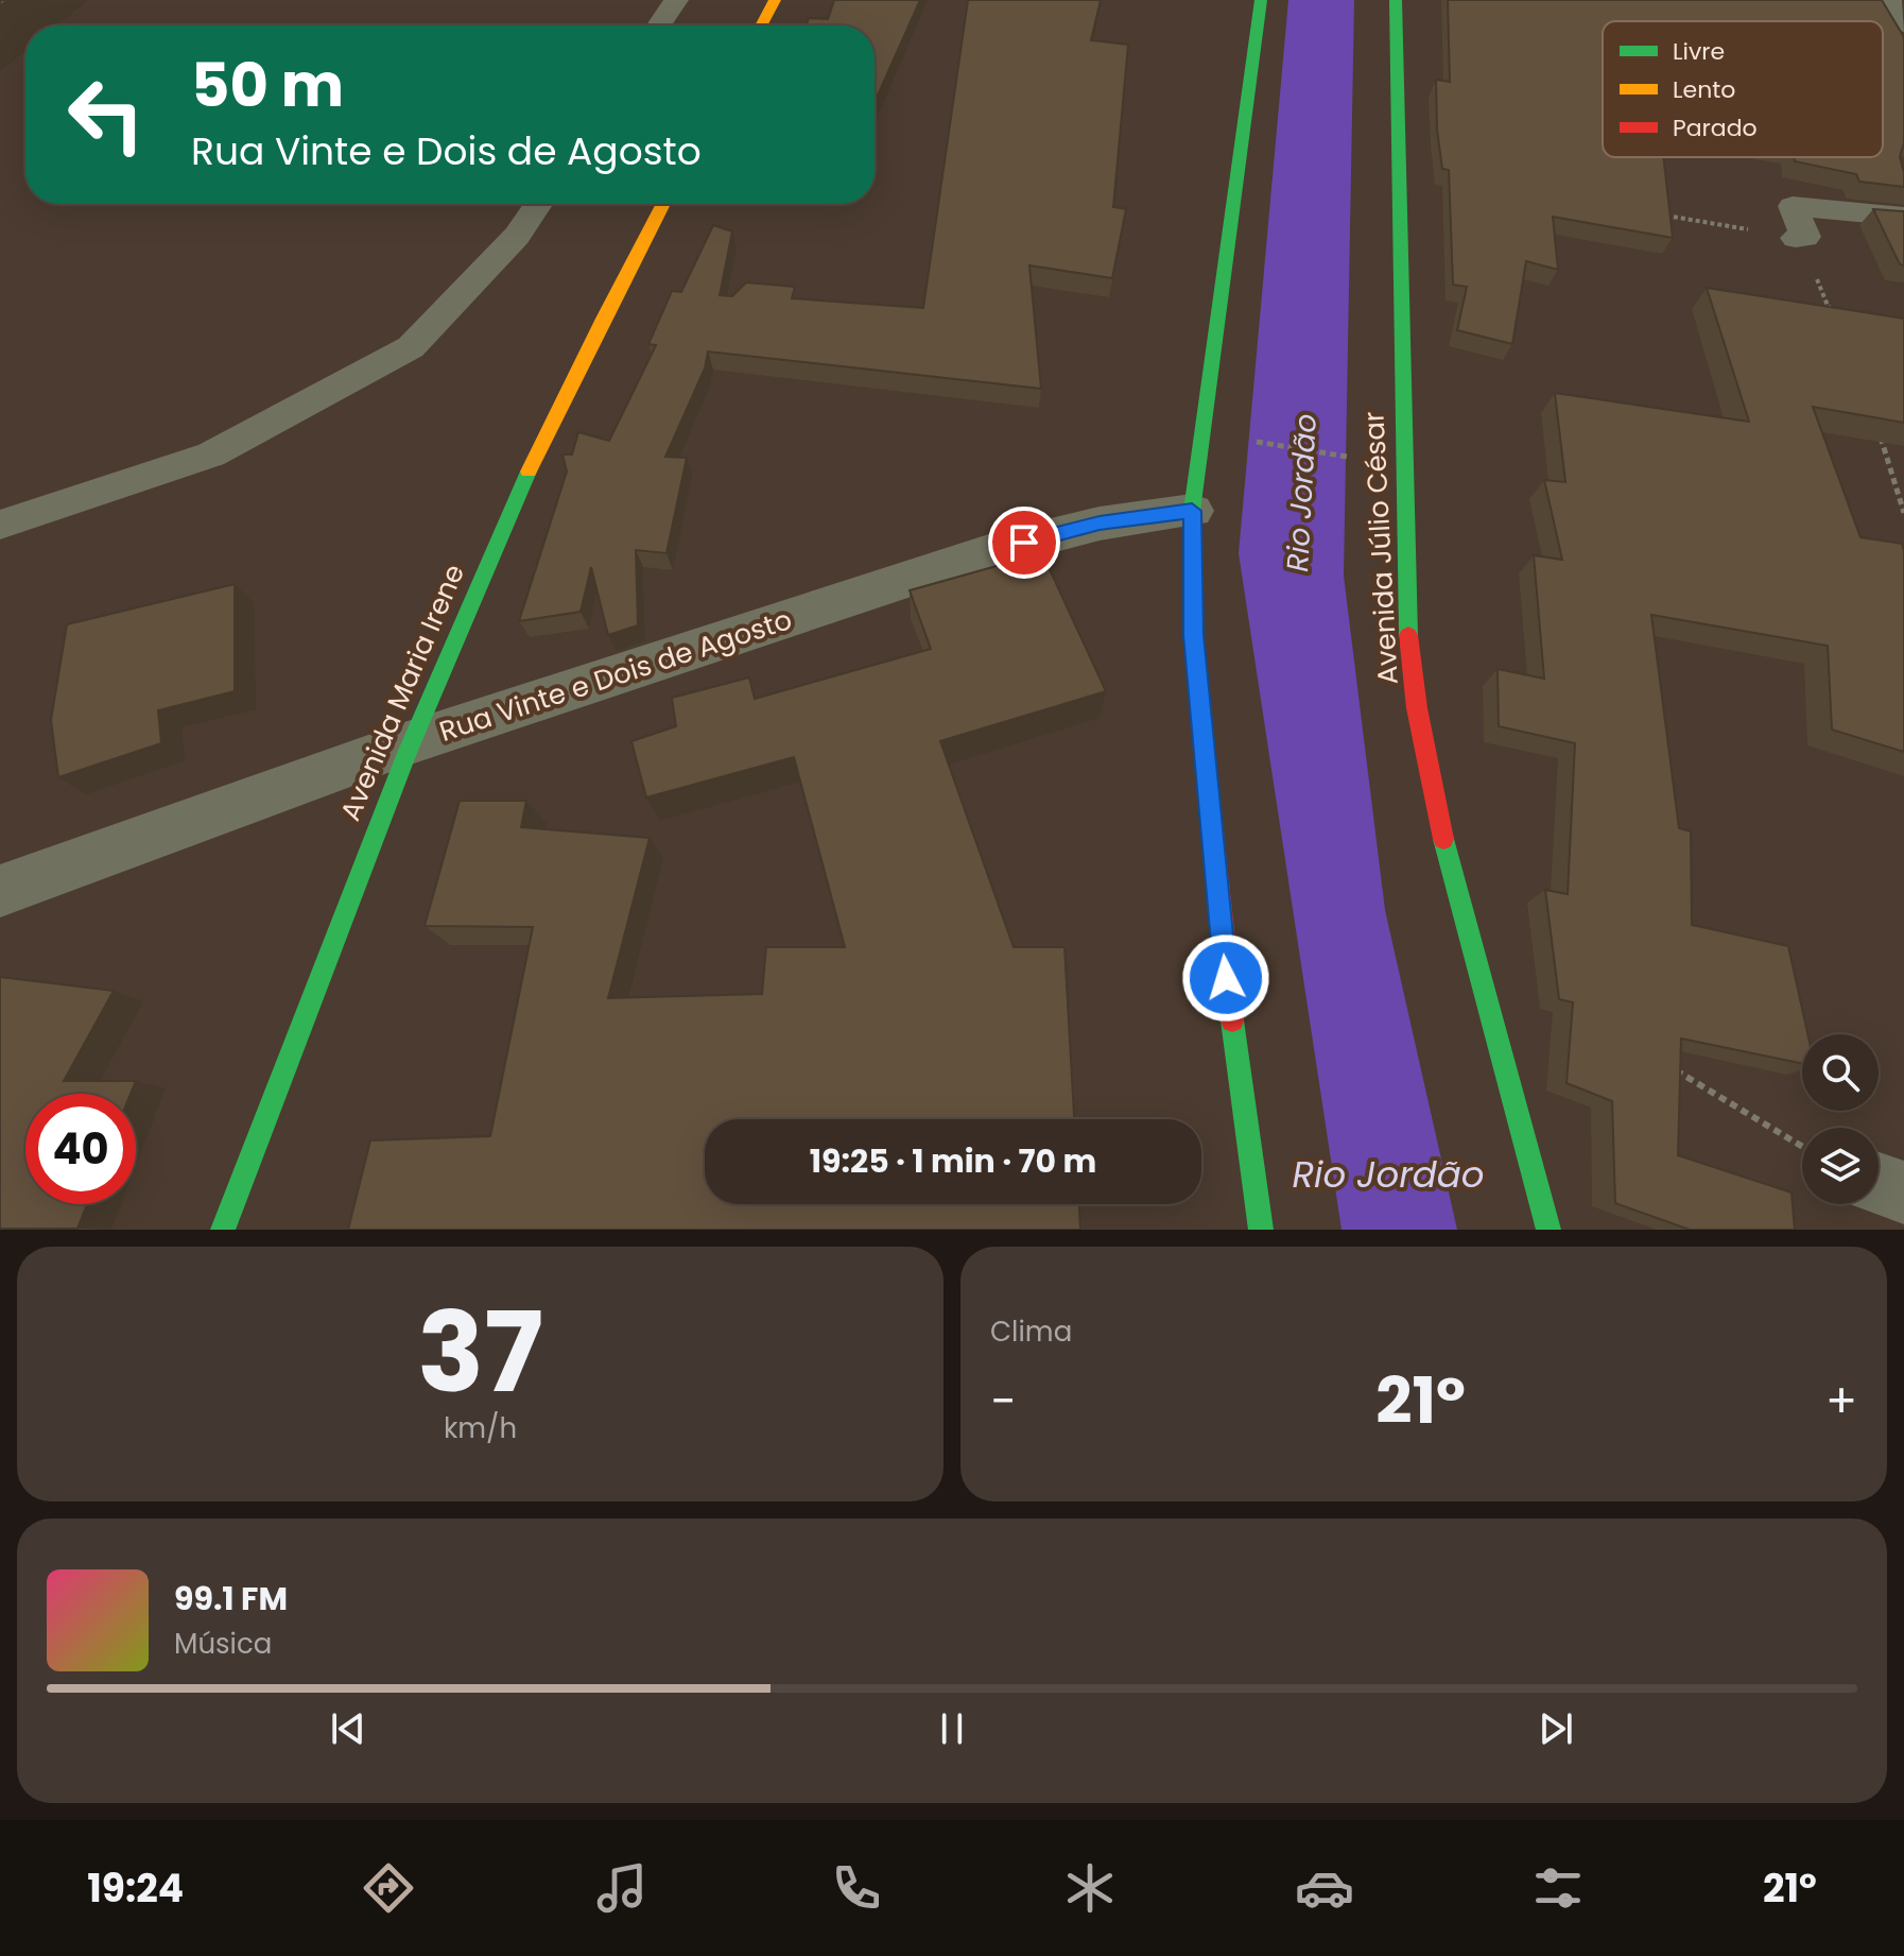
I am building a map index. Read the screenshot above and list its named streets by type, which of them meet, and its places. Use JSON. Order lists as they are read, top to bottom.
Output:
{
  "streets": {
    "street": ["Avenida Júlio César", "Rua Vinte e Dois de Agosto", "Avenida Maria Irene"]
  },
  "crossings": [
    ["Rua Vinte e Dois de Agosto", "Avenida Maria Irene"]
  ],
  "water": ["Rio Jordão"],
  "legend": ["Livre", "Lento", "Parado"],
  "page": {
    "turn": ["50 m", "Rua Vinte e Dois de Agosto"],
    "limit": "40",
    "trip": "19:25 · 1 min · 70 m",
    "tile": [
      ["37", "km/h"],
      "Clima"
    ],
    "heat": ["−", "21°", "+"],
    "song": ["99.1 FM", "Música"],
    "tabs": ["19:24", "21°"]
  }
}
